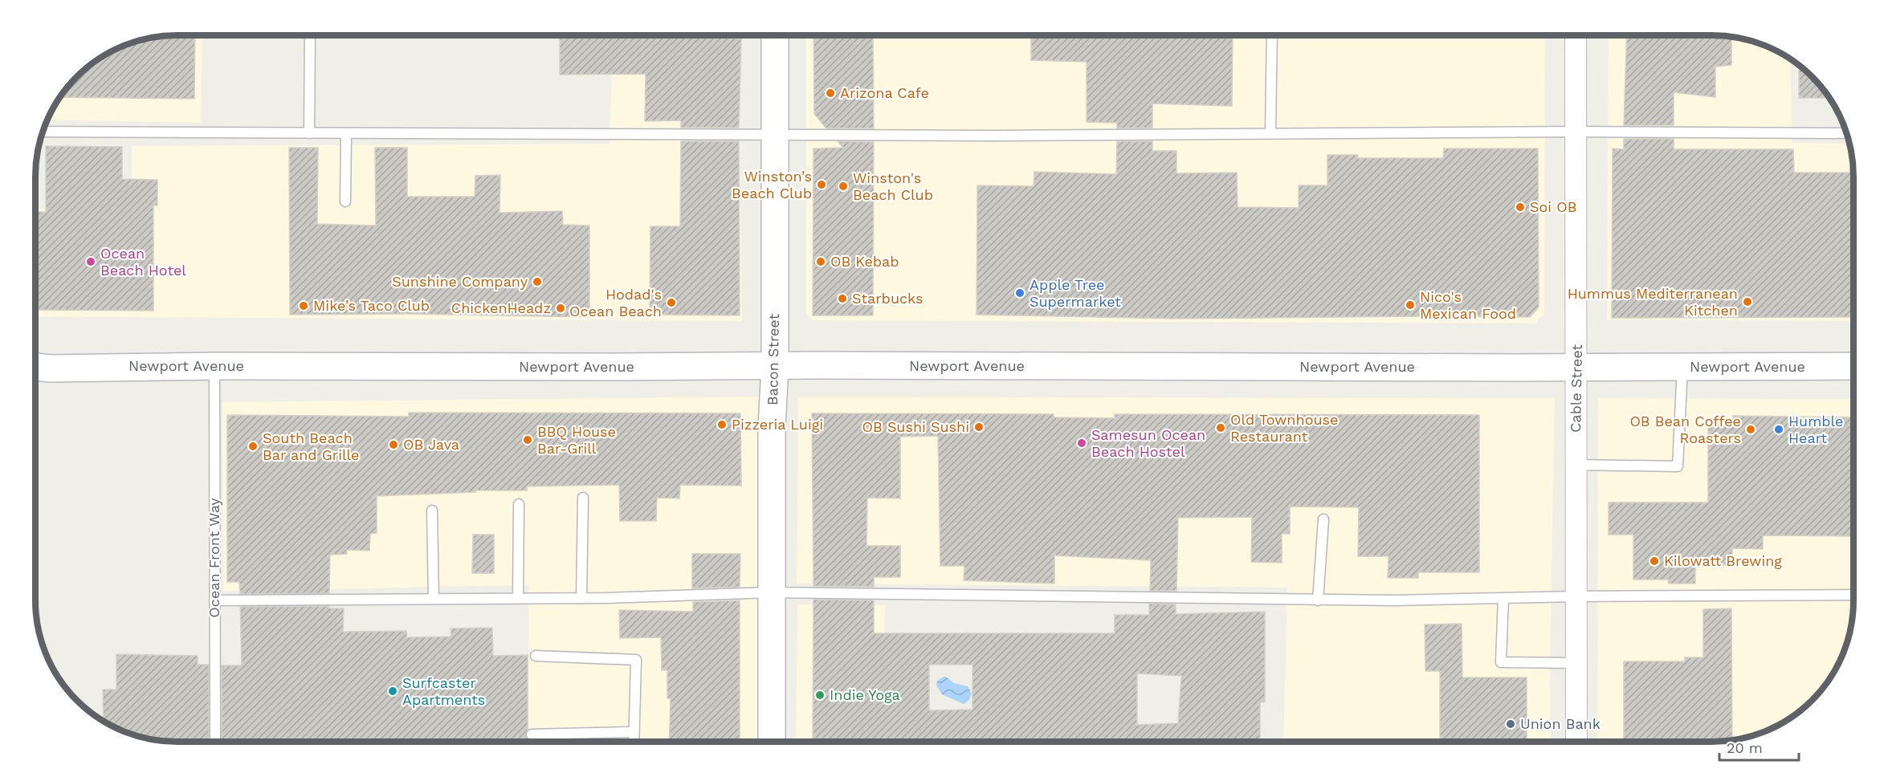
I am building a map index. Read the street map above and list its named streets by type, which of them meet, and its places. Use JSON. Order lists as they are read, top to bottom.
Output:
{
  "streets": {
    "street": ["Bacon Street", "Newport Avenue", "Cable Street"],
    "lane": ["Ocean Front Way"]
  },
  "crossings": [
    ["Bacon Street", "Newport Avenue"],
    ["Newport Avenue", "Cable Street"],
    ["Newport Avenue", "Ocean Front Way"]
  ],
  "places": [
    "Arizona Cafe",
    "Winston’s Beach Club",
    "Winston's Beach Club",
    "Soi OB",
    "Ocean Beach Hotel",
    "OB Kebab",
    "Sunshine Company",
    "Apple Tree Supermarket",
    "Starbucks",
    "Hummus Mediterranean Kitchen",
    "Hodad's Ocean Beach",
    "Nico's Mexican Food",
    "Mike’s Taco Club",
    "ChickenHeadz",
    "Pizzeria Luigi",
    "OB Sushi Sushi",
    "Old Townhouse Restaurant",
    "OB Bean Coffee Roasters",
    "Humble Heart",
    "BBQ House Bar-Grill",
    "Samesun Ocean Beach Hostel",
    "OB Java",
    "South Beach Bar and Grille",
    "Kilowatt Brewing",
    "Surfcaster Apartments",
    "Indie Yoga",
    "Union Bank"
  ],
  "scale_bar": "20 m"
}
